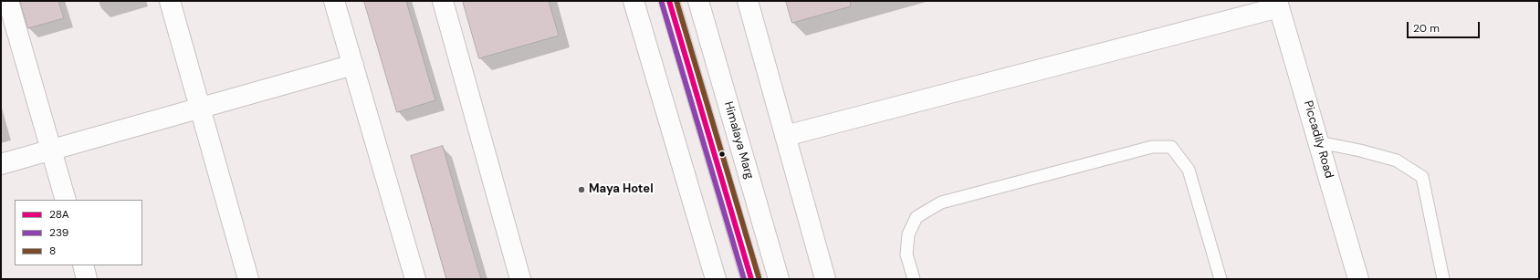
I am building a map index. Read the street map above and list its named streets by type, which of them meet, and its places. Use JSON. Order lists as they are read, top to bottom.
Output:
{
  "streets": {
    "street": ["Piccadily Road", "Himalaya Marg"]
  },
  "places": ["Maya Hotel"],
  "lines": ["transit line 28A", "transit line 8", "transit line 239"],
  "legend": ["28A", "239", "8"],
  "scale_bar": "20 m"
}
